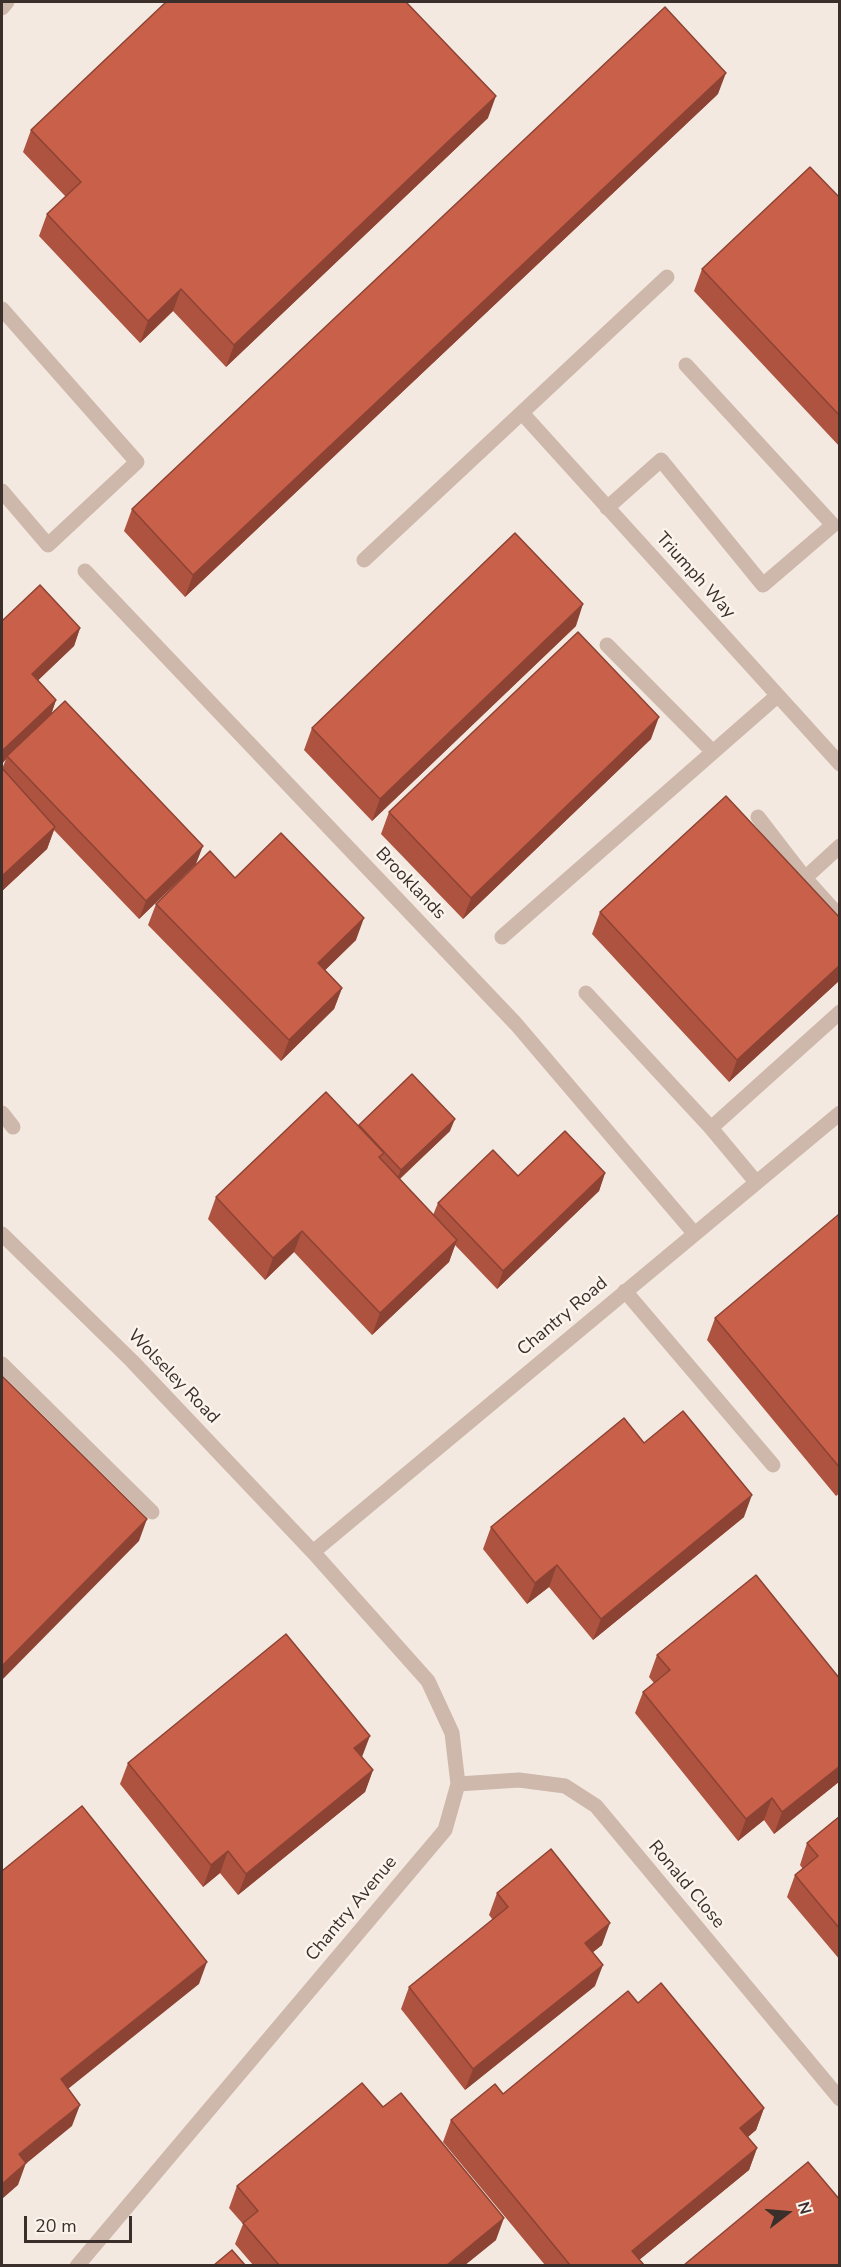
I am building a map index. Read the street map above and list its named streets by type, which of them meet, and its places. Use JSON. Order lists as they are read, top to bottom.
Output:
{
  "streets": {
    "street": [
      "Triumph Way",
      "Brooklands",
      "Chantry Road",
      "Wolseley Road",
      "Ronald Close",
      "Chantry Avenue"
    ]
  },
  "crossings": [
    ["Brooklands", "Chantry Road"],
    ["Chantry Road", "Wolseley Road"],
    ["Chantry Road", "Chantry Avenue"],
    ["Wolseley Road", "Chantry Avenue"],
    ["Ronald Close", "Chantry Avenue"]
  ],
  "scale_bar": "20 m",
  "north": "right"
}
